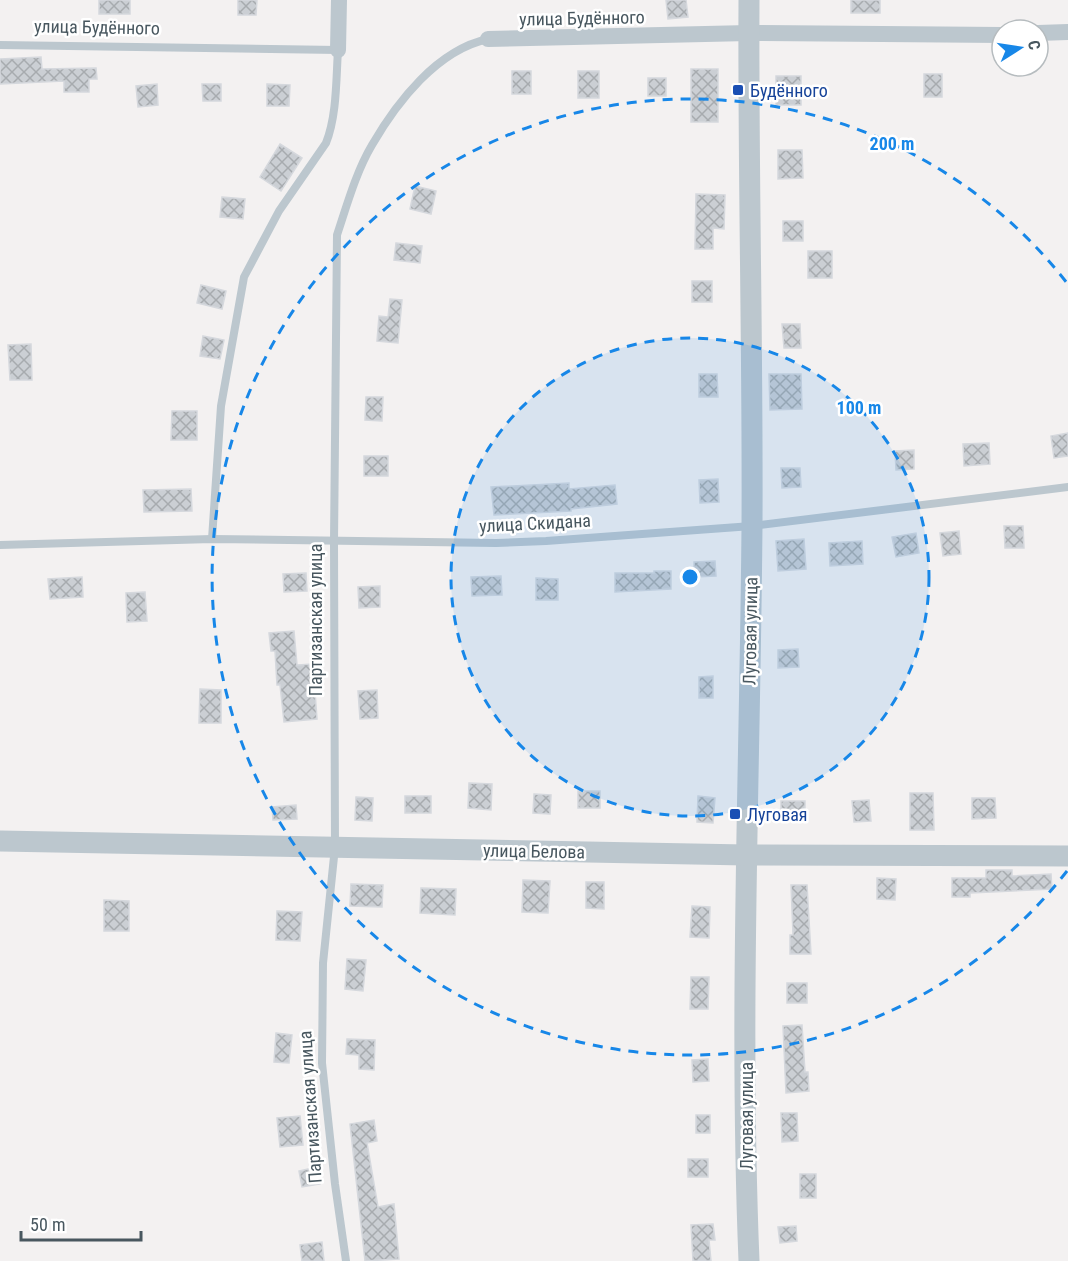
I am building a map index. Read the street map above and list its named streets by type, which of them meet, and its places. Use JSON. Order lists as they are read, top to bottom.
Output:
{
  "streets": {
    "street": ["улица Будённого", "Луговая улица", "улица Белова"],
    "lane": ["улица Скидана", "Партизанская улица"]
  },
  "crossings": [
    ["улица Будённого", "Партизанская улица"],
    ["улица Будённого", "Луговая улица"],
    ["улица Скидана", "Партизанская улица"],
    ["улица Скидана", "Луговая улица"],
    ["Партизанская улица", "улица Белова"],
    ["Луговая улица", "улица Белова"]
  ],
  "places": {
    "transit": ["Будённого", "Луговая"]
  },
  "scale_bar": "50 m",
  "north": "right",
  "rings": ["200 m", "100 m"]
}
